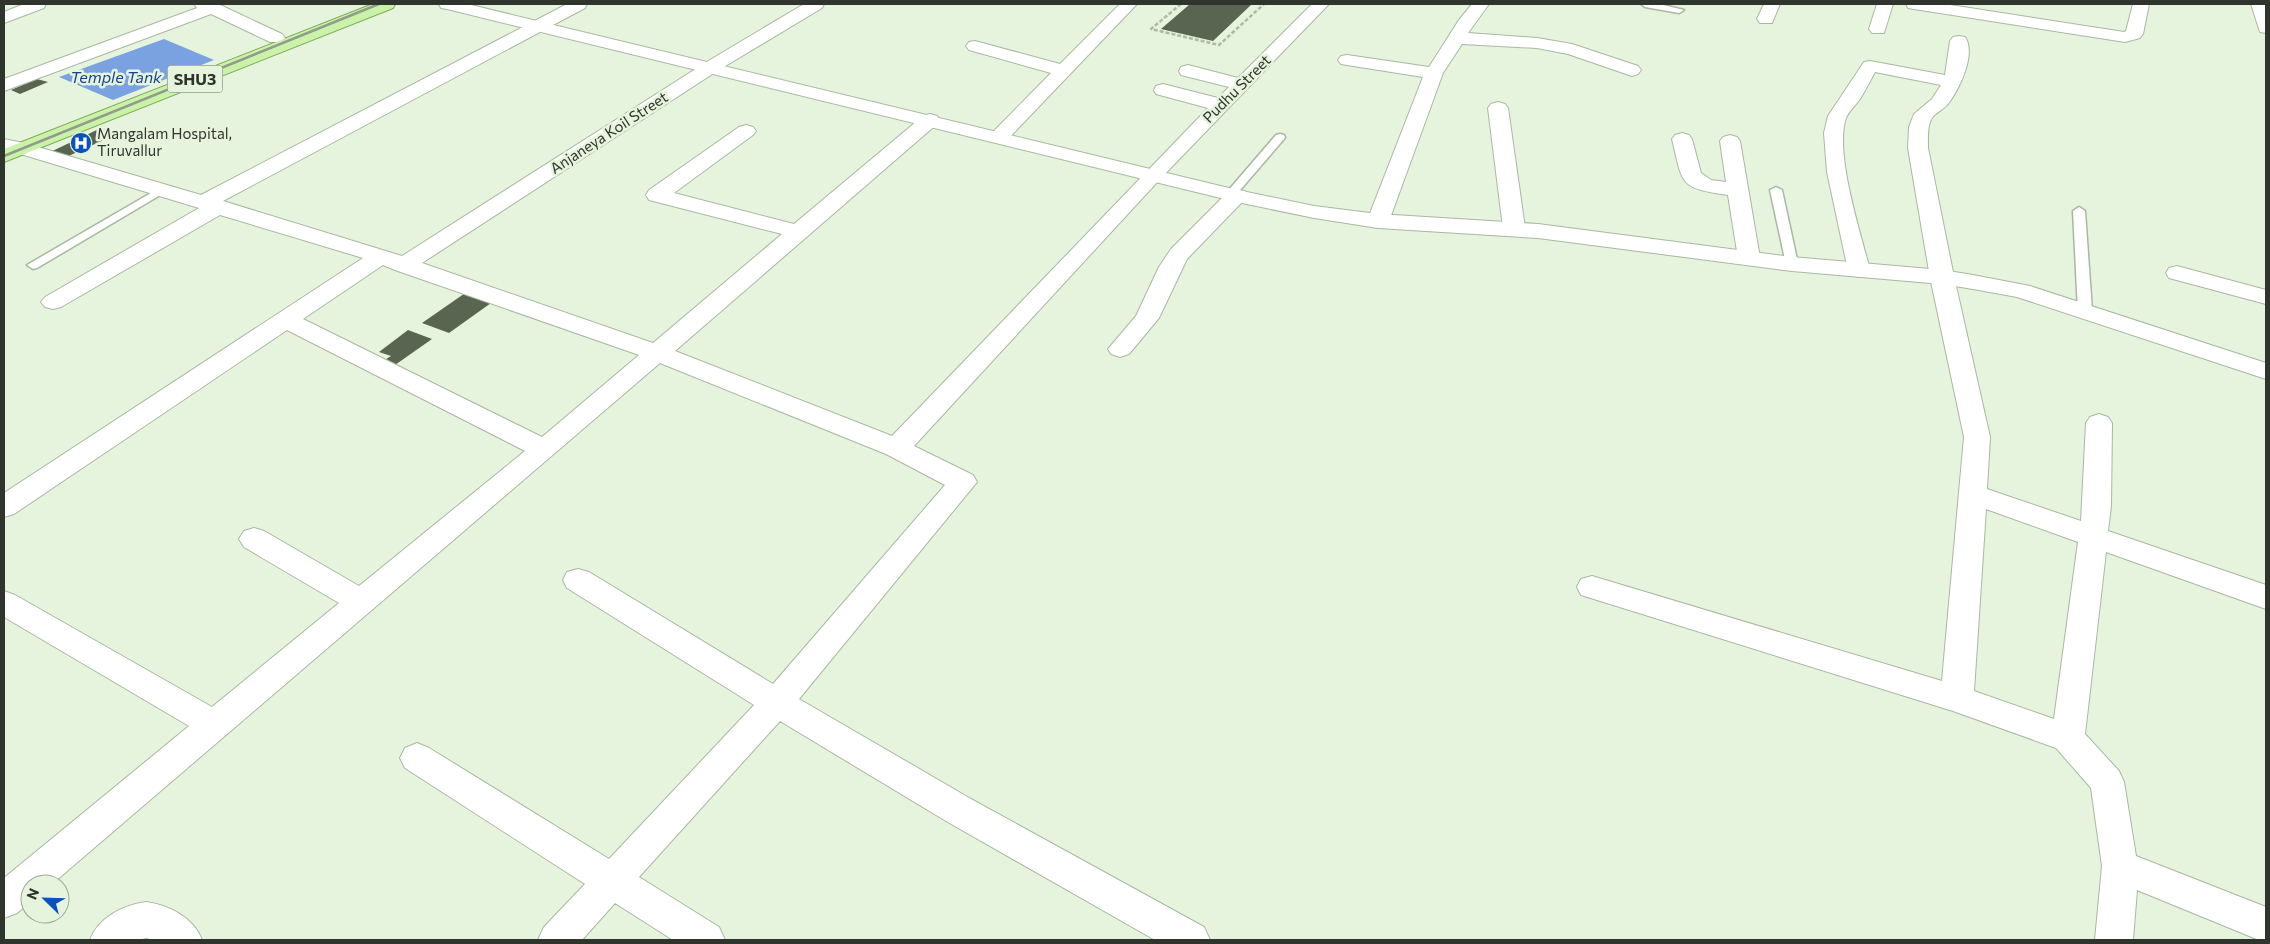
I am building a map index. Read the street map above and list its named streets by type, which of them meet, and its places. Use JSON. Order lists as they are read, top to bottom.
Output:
{
  "streets": {
    "main road": ["SHU3"],
    "street": ["Pudhu Street", "Anjaneya Koil Street"]
  },
  "water": ["Temple Tank"],
  "places": {
    "hospital": ["Mangalam Hospital, Tiruvallur"]
  },
  "north": "top left"
}
